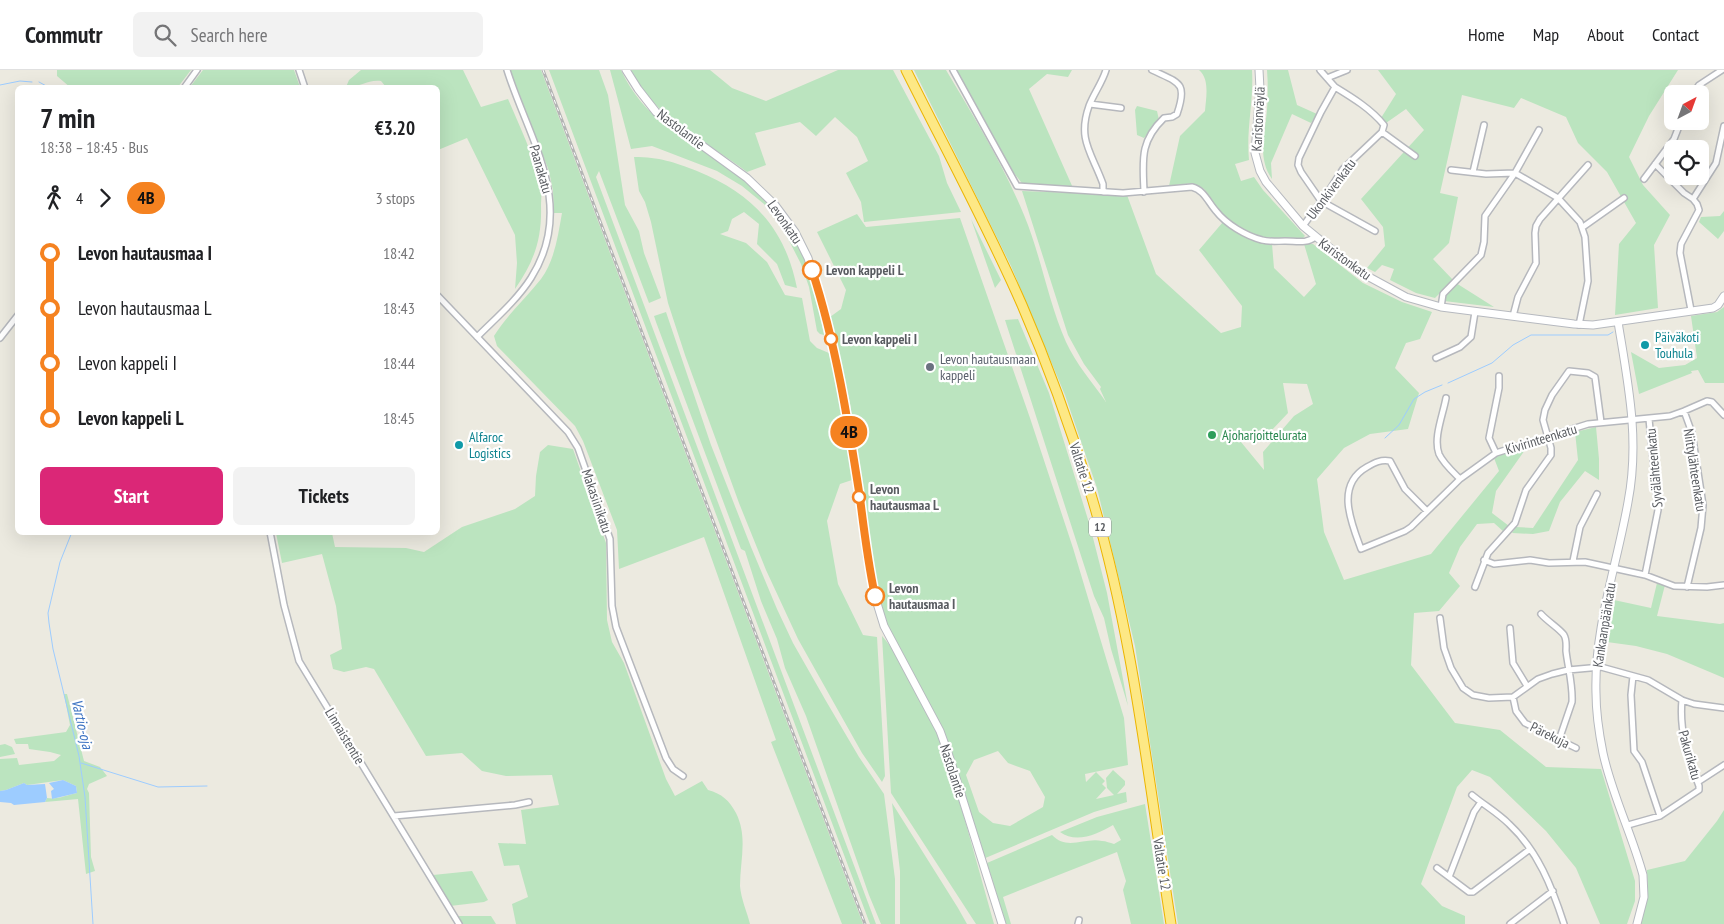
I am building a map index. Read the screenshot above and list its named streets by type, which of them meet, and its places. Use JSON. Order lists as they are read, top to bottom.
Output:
{
  "streets": {
    "highway": ["Valtatie 12", "12"],
    "street": [
      "Karistonväylä",
      "Nastolantie",
      "Paanakatu",
      "Ukonkivenkatu",
      "Levonkatu",
      "Karistonkatu",
      "Kivirinteenkatu",
      "Syvälähteenkatu",
      "Niittylähteenkatu",
      "Makasiinikatu",
      "Kankaanpäänkatu",
      "Pärekuja",
      "Linnaistentie",
      "Pakurikatu"
    ]
  },
  "crossings": [
    ["Karistonväylä", "Ukonkivenkatu"],
    ["Karistonväylä", "Karistonkatu"],
    ["Nastolantie", "Levonkatu"],
    ["Paanakatu", "Makasiinikatu"],
    ["Karistonkatu", "Kankaanpäänkatu"],
    ["Kivirinteenkatu", "Syvälähteenkatu"],
    ["Kivirinteenkatu", "Niittylähteenkatu"],
    ["Kivirinteenkatu", "Kankaanpäänkatu"],
    ["Kankaanpäänkatu", "Pakurikatu"]
  ],
  "water": ["Vartio-oja"],
  "places": [
    "Levon kappeli L",
    "Levon kappeli I",
    "Päiväkoti Touhula",
    "Levon hautausmaan kappeli",
    "Ajoharjoittelurata",
    "Alfaroc Logistics",
    "Levon hautausmaa L",
    "Levon hautausmaa I"
  ],
  "lines": ["bus line 4B"],
  "north": "top right",
  "page": {
    "header": "Commutr",
    "search": "Search here",
    "nav": [
      "Home",
      "Map",
      "About",
      "Contact"
    ],
    "on_map": "4B",
    "heading": ["7 min", "18:38 – 18:45 · Bus", "€3.20"],
    "legs": ["4", "4B", "3 stops"],
    "list": [
      {
        "name": "Levon hautausmaa I",
        "value": "18:42"
      },
      {
        "name": "Levon hautausmaa L",
        "value": "18:43"
      },
      {
        "name": "Levon kappeli I",
        "value": "18:44"
      },
      {
        "name": "Levon kappeli L",
        "value": "18:45"
      }
    ],
    "buttons": ["Start", "Tickets"]
  }
}
